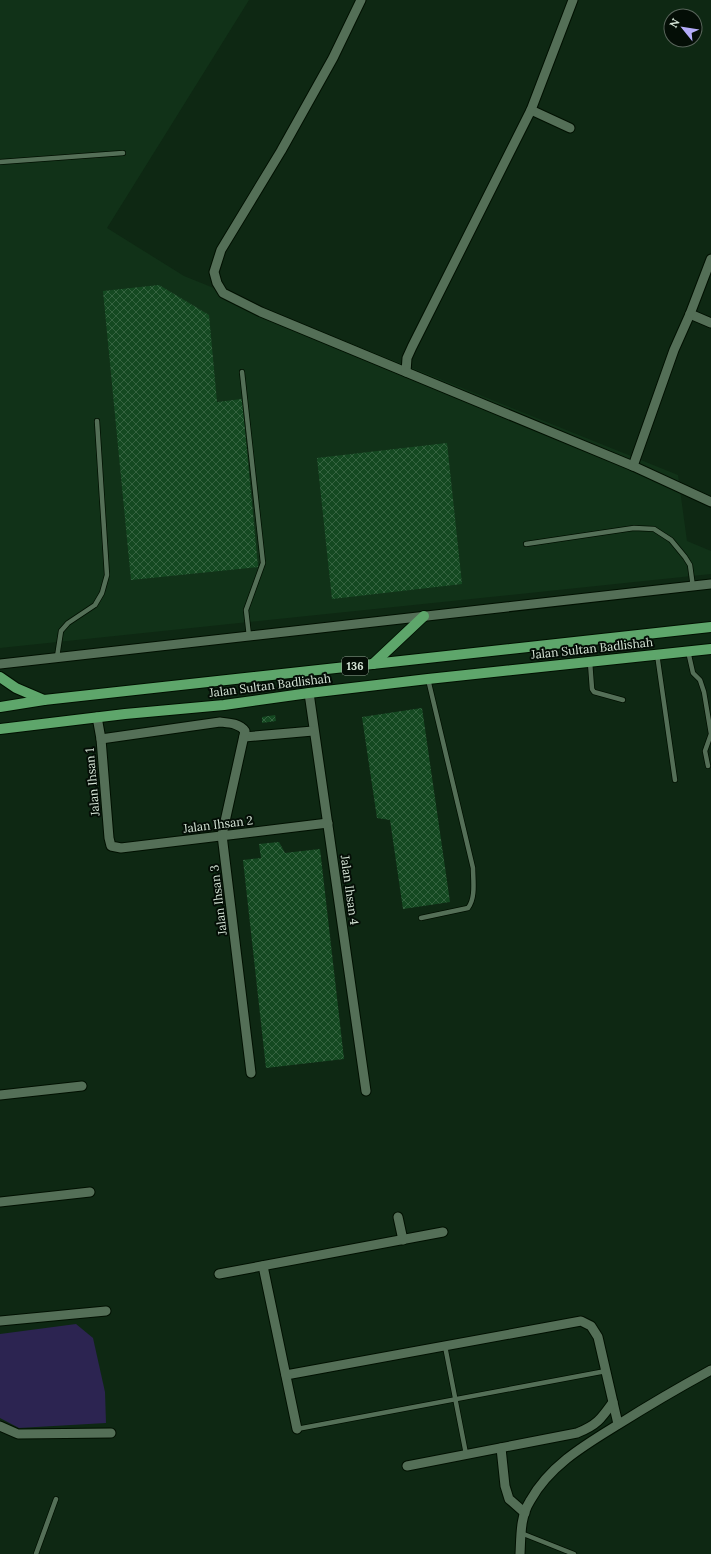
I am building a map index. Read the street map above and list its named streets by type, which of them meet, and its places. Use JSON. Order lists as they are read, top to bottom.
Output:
{
  "streets": {
    "main road": ["Jalan Sultan Badlishah", "136"],
    "street": [
      "Jalan Ihsan 1",
      "Jalan Ihsan 2",
      "Jalan Ihsan 4",
      "Jalan Ihsan 3"
    ]
  },
  "crossings": [
    ["Jalan Sultan Badlishah", "Jalan Ihsan 1"],
    ["Jalan Sultan Badlishah", "Jalan Ihsan 4"],
    ["Jalan Ihsan 1", "Jalan Ihsan 2"],
    ["Jalan Ihsan 1", "Jalan Ihsan 3"],
    ["Jalan Ihsan 2", "Jalan Ihsan 4"],
    ["Jalan Ihsan 2", "Jalan Ihsan 3"]
  ],
  "north": "top left"
}
